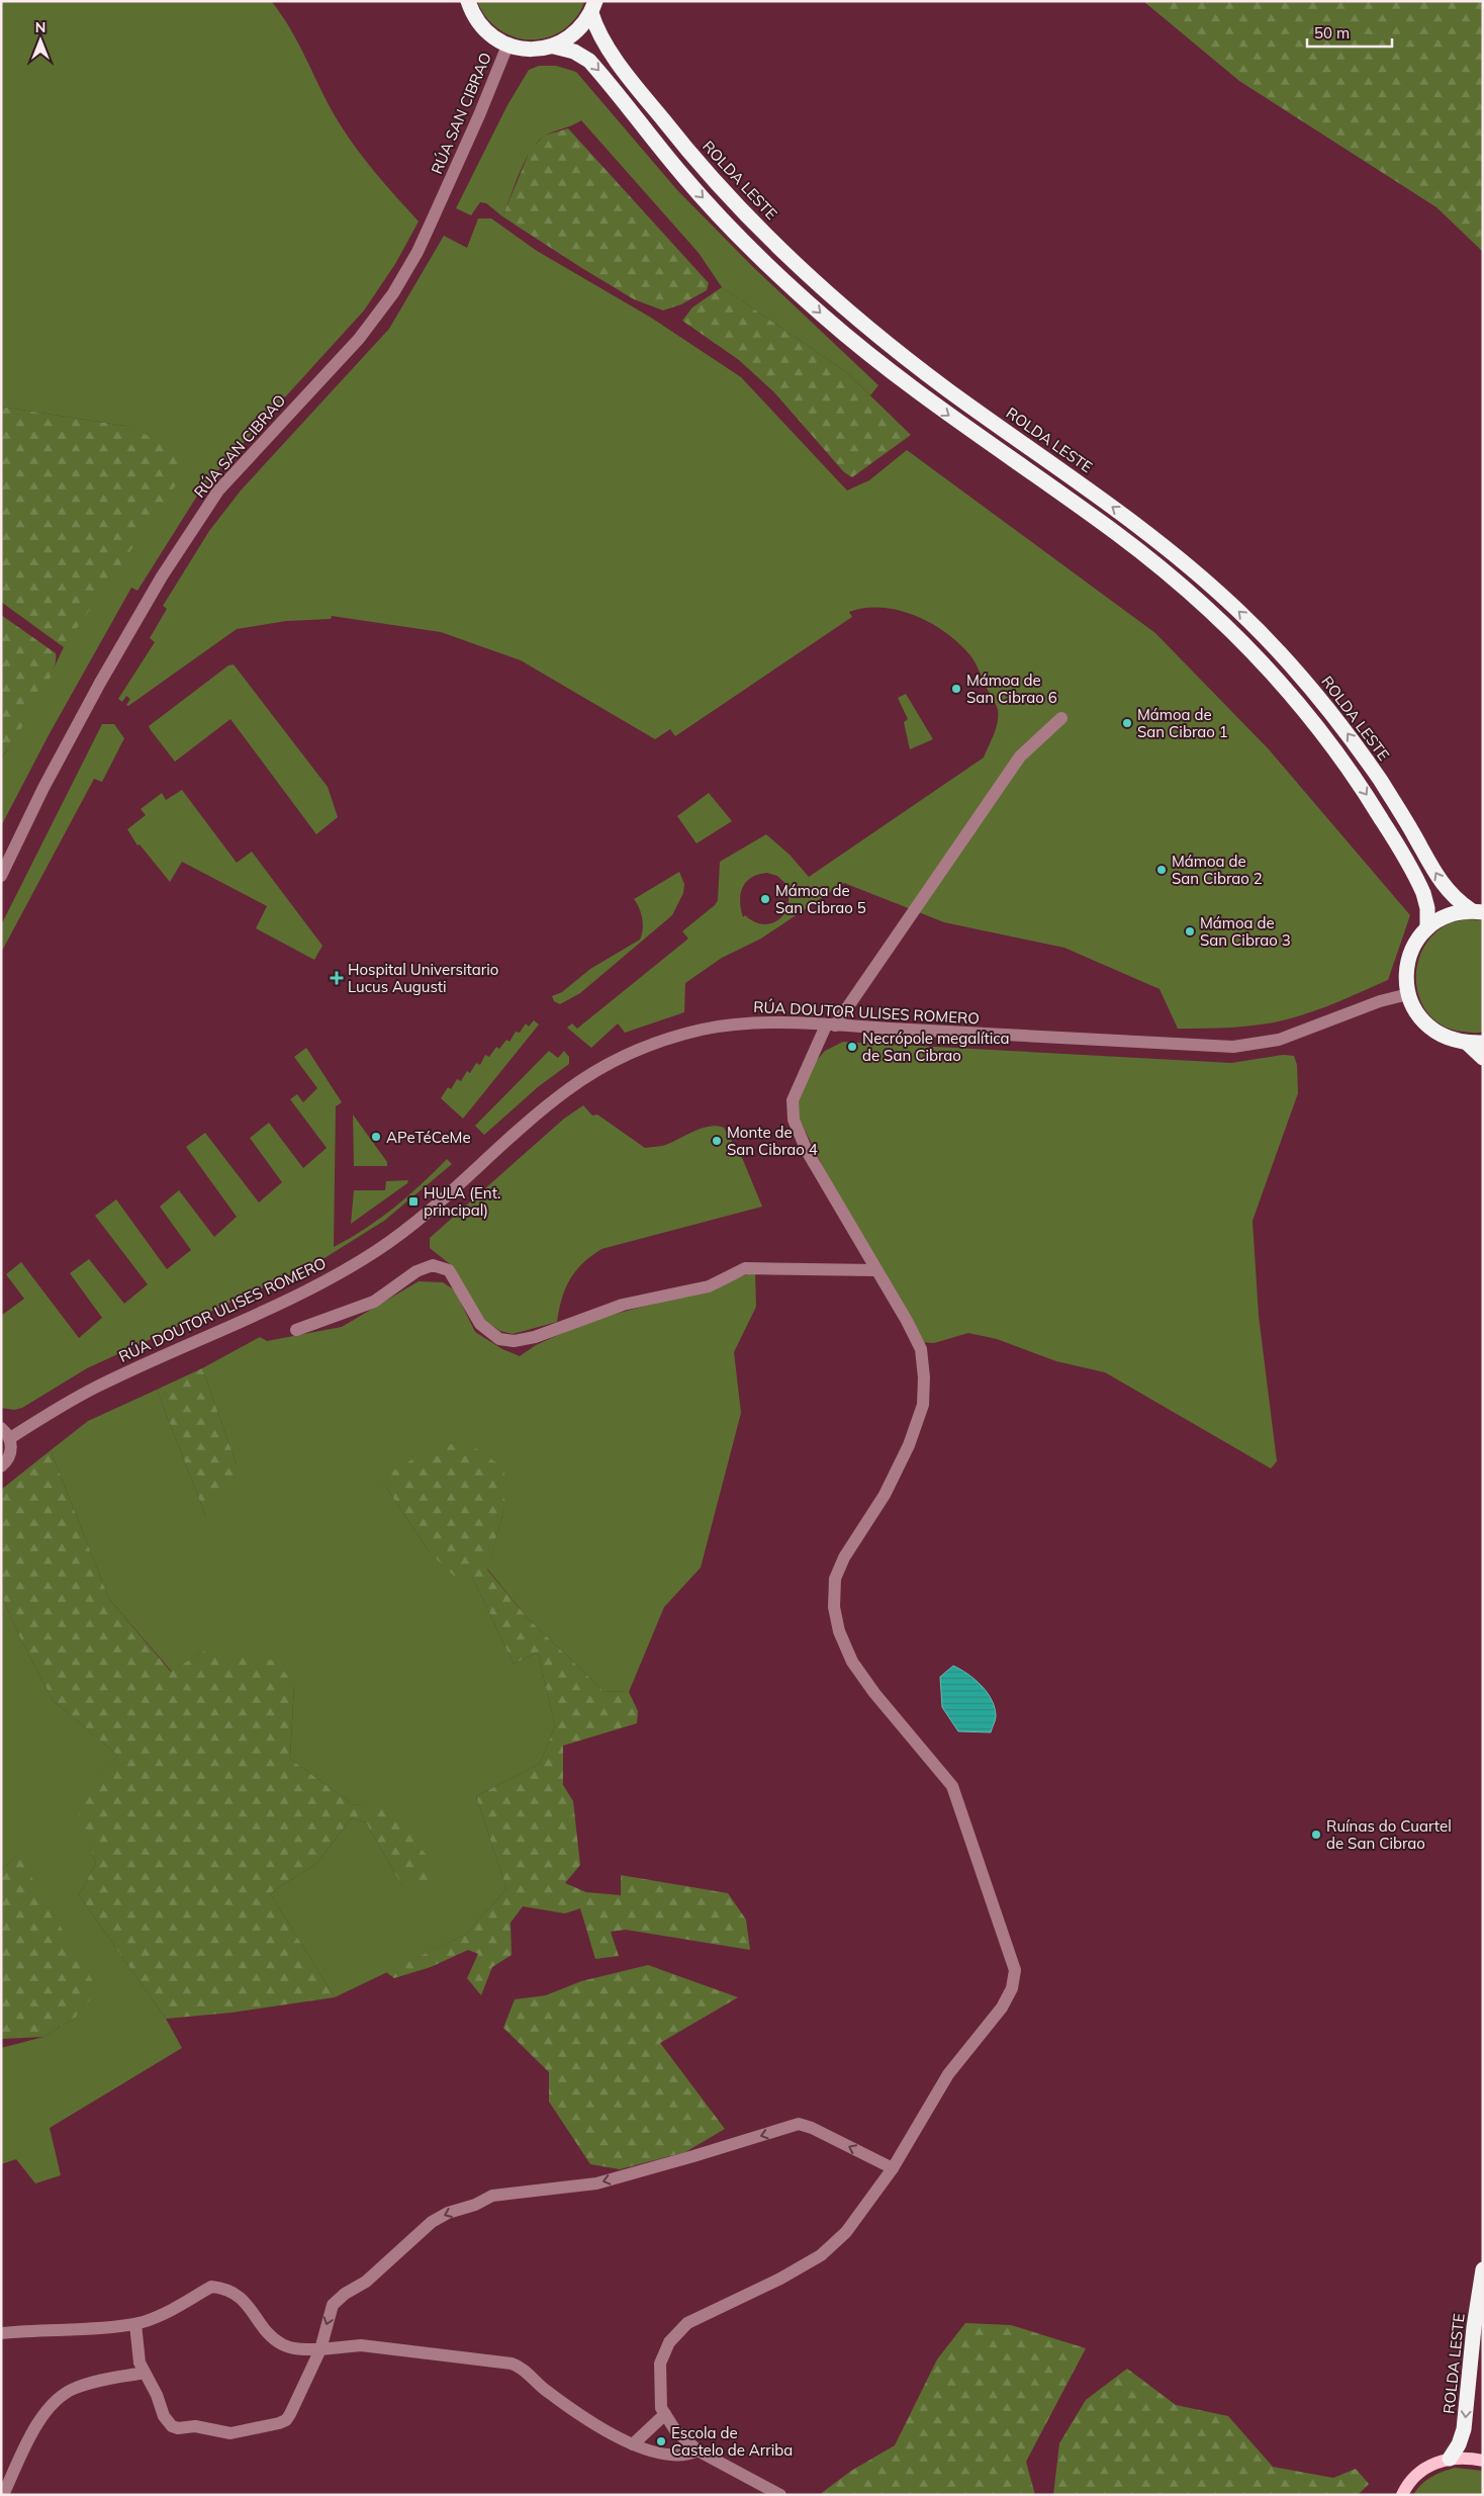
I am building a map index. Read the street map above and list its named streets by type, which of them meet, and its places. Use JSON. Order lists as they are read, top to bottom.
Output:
{
  "streets": {
    "highway": ["ROLDA LESTE"],
    "street": ["RÚA SAN CIBRAO", "RÚA DOUTOR ULISES ROMERO"]
  },
  "crossings": [
    ["RÚA SAN CIBRAO", "ROLDA LESTE"],
    ["ROLDA LESTE", "RÚA DOUTOR ULISES ROMERO"]
  ],
  "places": {
    "other": [
      "Mámoa de San Cibrao 6",
      "Mámoa de San Cibrao 1",
      "Mámoa de San Cibrao 2",
      "Mámoa de San Cibrao 5",
      "Mámoa de San Cibrao 3",
      "Necrópole megalítica de San Cibrao",
      "APeTéCeMe",
      "Monte de San Cibrao 4",
      "Ruínas do Cuartel de San Cibrao",
      "Escola de Castelo de Arriba"
    ],
    "health": ["Hospital Universitario Lucus Augusti"],
    "transit": ["HULA (Ent. principal)"]
  },
  "scale_bar": "50 m",
  "north": "top"
}
